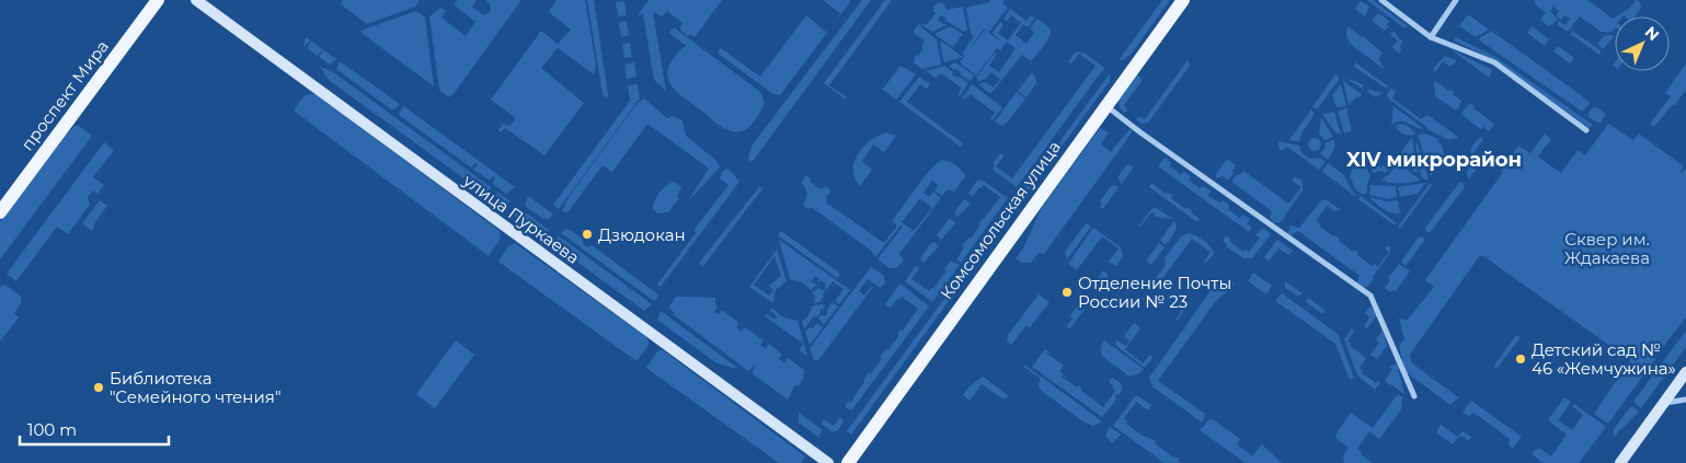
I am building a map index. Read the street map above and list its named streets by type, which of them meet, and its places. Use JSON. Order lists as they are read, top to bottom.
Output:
{
  "streets": {
    "main road": ["проспект Мира", "улица Пуркаева", "Комсомольская улица"]
  },
  "districts": ["XIV микрорайон"],
  "parks": ["Сквер им. Ждакаева"],
  "places": [
    "Дзюдокан",
    "Отделение Почты России № 23",
    "Детский сад № 46 «Жемчужина»",
    "Библиотека \"Семейного чтения\""
  ],
  "scale_bar": "100 m",
  "north": "top right"
}
